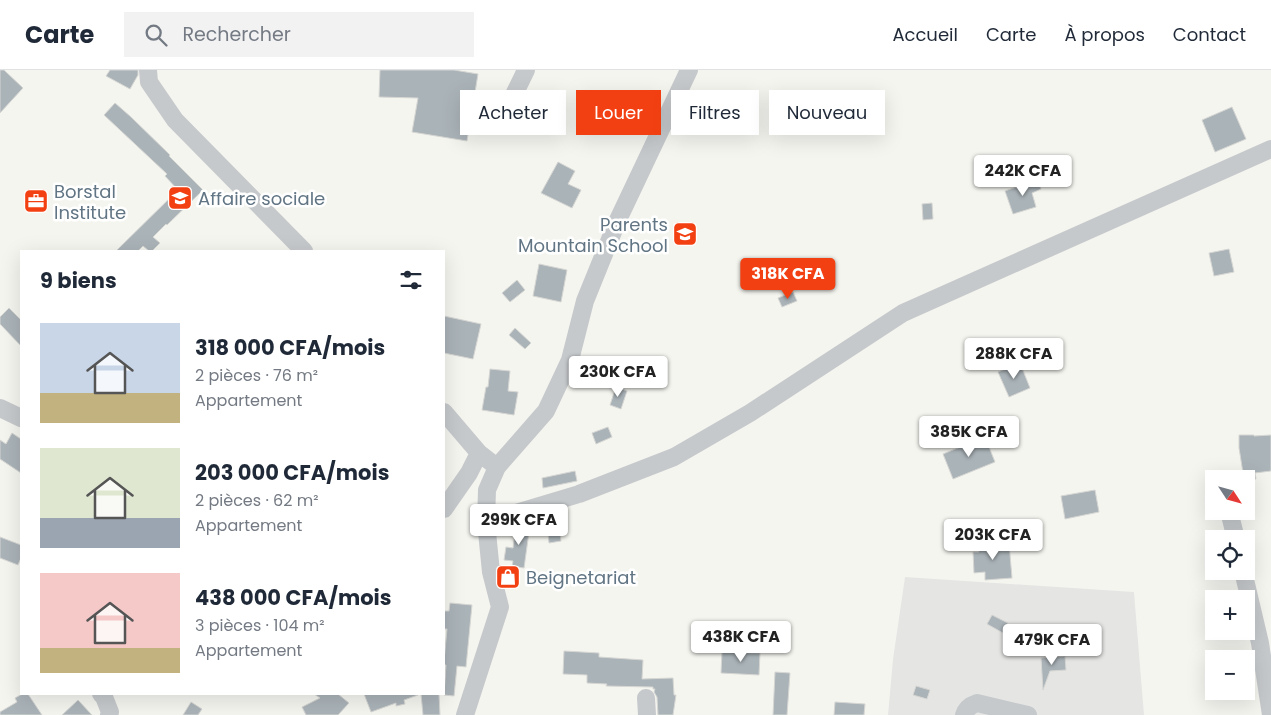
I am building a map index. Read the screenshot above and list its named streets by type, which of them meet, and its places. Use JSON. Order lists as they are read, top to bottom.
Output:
{
  "places": {
    "school or university": ["Affaire sociale", "Parents Mountain School"],
    "office": ["Borstal Institute"],
    "shop": ["Beignetariat"]
  },
  "north": "bottom right",
  "page": {
    "header": "Carte",
    "search": "Rechercher",
    "nav": [
      "Accueil",
      "Carte",
      "À propos",
      "Contact"
    ],
    "chip": [
      "Acheter",
      "Louer",
      "Filtres",
      "Nouveau"
    ],
    "price": [
      "242K CFA",
      "318K CFA",
      "288K CFA",
      "230K CFA",
      "385K CFA",
      "299K CFA",
      "203K CFA",
      "438K CFA",
      "479K CFA"
    ],
    "heading": "9 biens",
    "list": [
      {
        "name": "318 000 CFA/mois",
        "note": "2 pièces · 76 m² · Appartement"
      },
      {
        "name": "203 000 CFA/mois",
        "note": "2 pièces · 62 m² · Appartement"
      },
      {
        "name": "438 000 CFA/mois",
        "note": "3 pièces · 104 m² · Appartement"
      }
    ],
    "map_buttons": ["+", "−"]
  }
}
